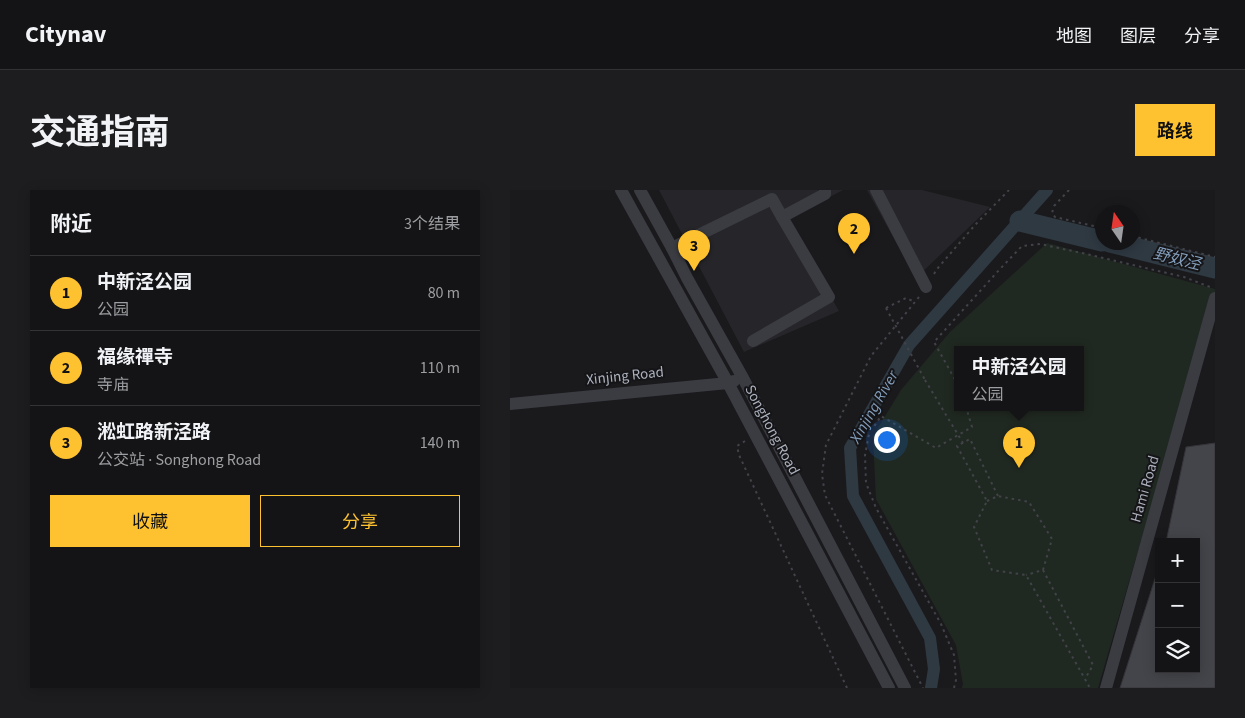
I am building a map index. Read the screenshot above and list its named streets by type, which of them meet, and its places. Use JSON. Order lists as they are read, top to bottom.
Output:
{
  "streets": {
    "street": ["Xinjing Road", "Songhong Road", "Hami Road"]
  },
  "crossings": [
    ["Xinjing Road", "Songhong Road"]
  ],
  "water": ["野奴泾", "Xinjing River"],
  "north": "top",
  "page": {
    "header": "Citynav",
    "nav": ["地图", "图层", "分享"],
    "title": "交通指南",
    "buttons": [
      "路线",
      ["收藏", "分享"]
    ],
    "heading": ["附近", "3个结果"],
    "pins": ["2", "3", "1"],
    "list": [
      {
        "mark": "1",
        "name": "中新泾公园",
        "note": "公园",
        "value": "80 m"
      },
      {
        "mark": "2",
        "name": "福缘禪寺",
        "note": "寺庙",
        "value": "110 m"
      },
      {
        "mark": "3",
        "name": "淞虹路新泾路",
        "note": "公交站 · Songhong Road",
        "value": "140 m"
      }
    ],
    "popup": ["中新泾公园", "公园"],
    "map_buttons": ["+", "−"]
  }
}
